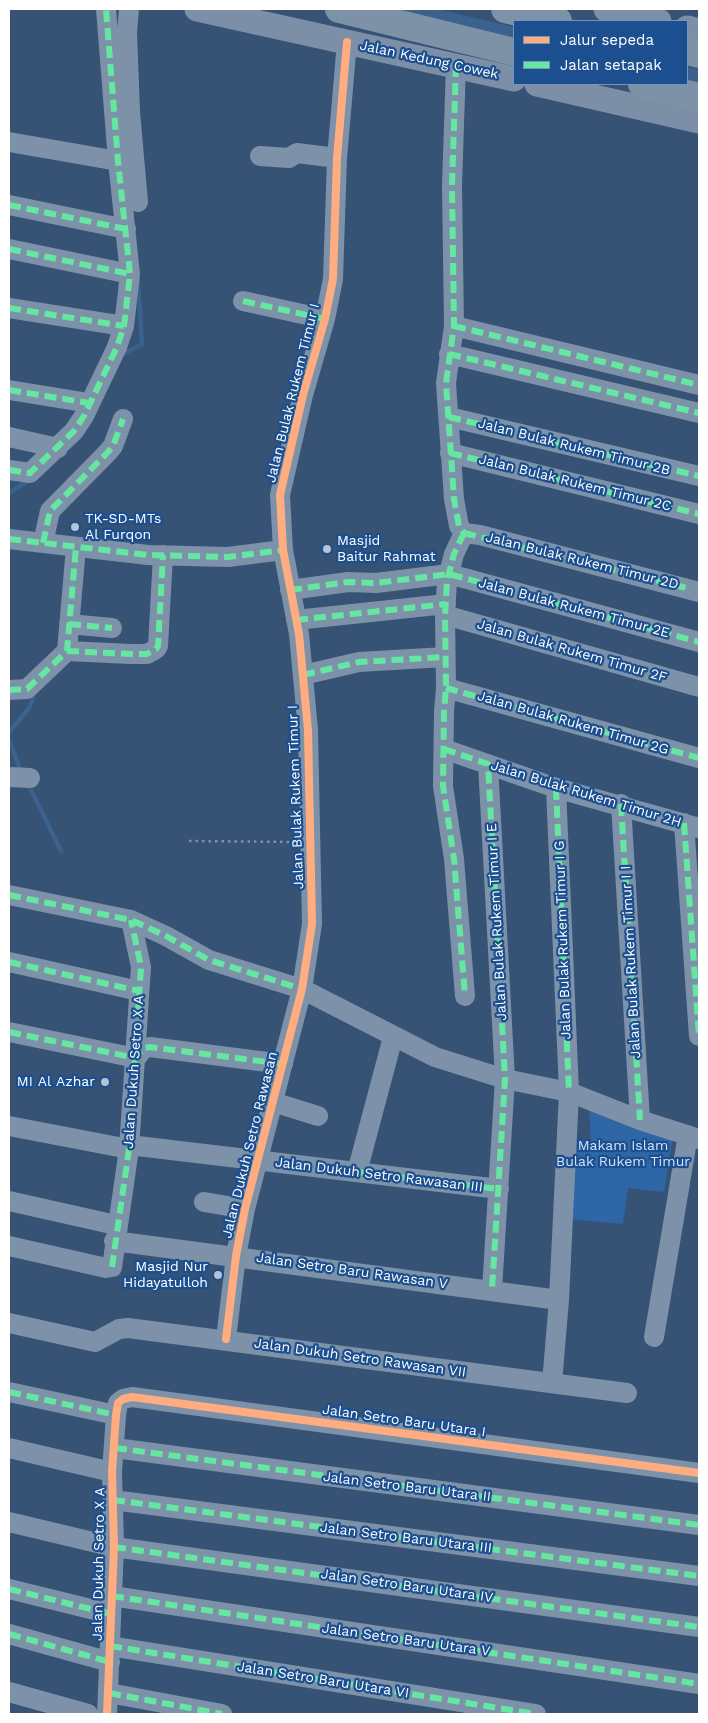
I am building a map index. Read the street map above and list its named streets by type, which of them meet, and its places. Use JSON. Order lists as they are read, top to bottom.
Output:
{
  "streets": {
    "highway": ["Jalan Kedung Cowek"],
    "street": [
      "Jalan Bulak Rukem Timur I",
      "Jalan Bulak Rukem Timur 2B",
      "Jalan Bulak Rukem Timur 2C",
      "Jalan Bulak Rukem Timur 2D",
      "Jalan Bulak Rukem Timur 2E",
      "Jalan Bulak Rukem Timur 2F",
      "Jalan Bulak Rukem Timur 2G",
      "Jalan Bulak Rukem Timur 2H",
      "Jalan Bulak Rukem Timur I E",
      "Jalan Bulak Rukem Timur I G",
      "Jalan Bulak Rukem Timur I I",
      "Jalan Dukuh Setro X A",
      "Jalan Dukuh Setro Rawasan",
      "Jalan Dukuh Setro Rawasan III",
      "Jalan Setro Baru Rawasan V",
      "Jalan Dukuh Setro Rawasan VII",
      "Jalan Setro Baru Utara I",
      "Jalan Setro Baru Utara II",
      "Jalan Setro Baru Utara III",
      "Jalan Setro Baru Utara IV",
      "Jalan Setro Baru Utara V",
      "Jalan Setro Baru Utara VI"
    ]
  },
  "crossings": [
    ["Jalan Kedung Cowek", "Jalan Bulak Rukem Timur I"],
    ["Jalan Bulak Rukem Timur I", "Jalan Dukuh Setro Rawasan"],
    ["Jalan Bulak Rukem Timur 2H", "Jalan Bulak Rukem Timur I E"],
    ["Jalan Bulak Rukem Timur 2H", "Jalan Bulak Rukem Timur I G"],
    ["Jalan Bulak Rukem Timur 2H", "Jalan Bulak Rukem Timur I I"],
    ["Jalan Bulak Rukem Timur I E", "Jalan Dukuh Setro Rawasan III"],
    ["Jalan Bulak Rukem Timur I E", "Jalan Setro Baru Rawasan V"],
    ["Jalan Bulak Rukem Timur I G", "Jalan Setro Baru Rawasan V"],
    ["Jalan Bulak Rukem Timur I G", "Jalan Dukuh Setro Rawasan VII"],
    ["Jalan Dukuh Setro X A", "Jalan Dukuh Setro Rawasan III"],
    ["Jalan Dukuh Setro X A", "Jalan Setro Baru Rawasan V"],
    ["Jalan Dukuh Setro X A", "Jalan Setro Baru Utara I"],
    ["Jalan Dukuh Setro X A", "Jalan Setro Baru Utara II"],
    ["Jalan Dukuh Setro X A", "Jalan Setro Baru Utara III"],
    ["Jalan Dukuh Setro X A", "Jalan Setro Baru Utara IV"],
    ["Jalan Dukuh Setro X A", "Jalan Setro Baru Utara V"],
    ["Jalan Dukuh Setro X A", "Jalan Setro Baru Utara VI"],
    ["Jalan Dukuh Setro Rawasan", "Jalan Dukuh Setro Rawasan III"],
    ["Jalan Dukuh Setro Rawasan", "Jalan Setro Baru Rawasan V"],
    ["Jalan Dukuh Setro Rawasan", "Jalan Dukuh Setro Rawasan VII"]
  ],
  "parks": ["Makam Islam Bulak Rukem Timur"],
  "places": [
    "TK-SD-MTs Al Furqon",
    "Masjid Baitur Rahmat",
    "MI Al Azhar",
    "Masjid Nur Hidayatulloh"
  ],
  "legend": ["Jalur sepeda", "Jalan setapak"]
}
